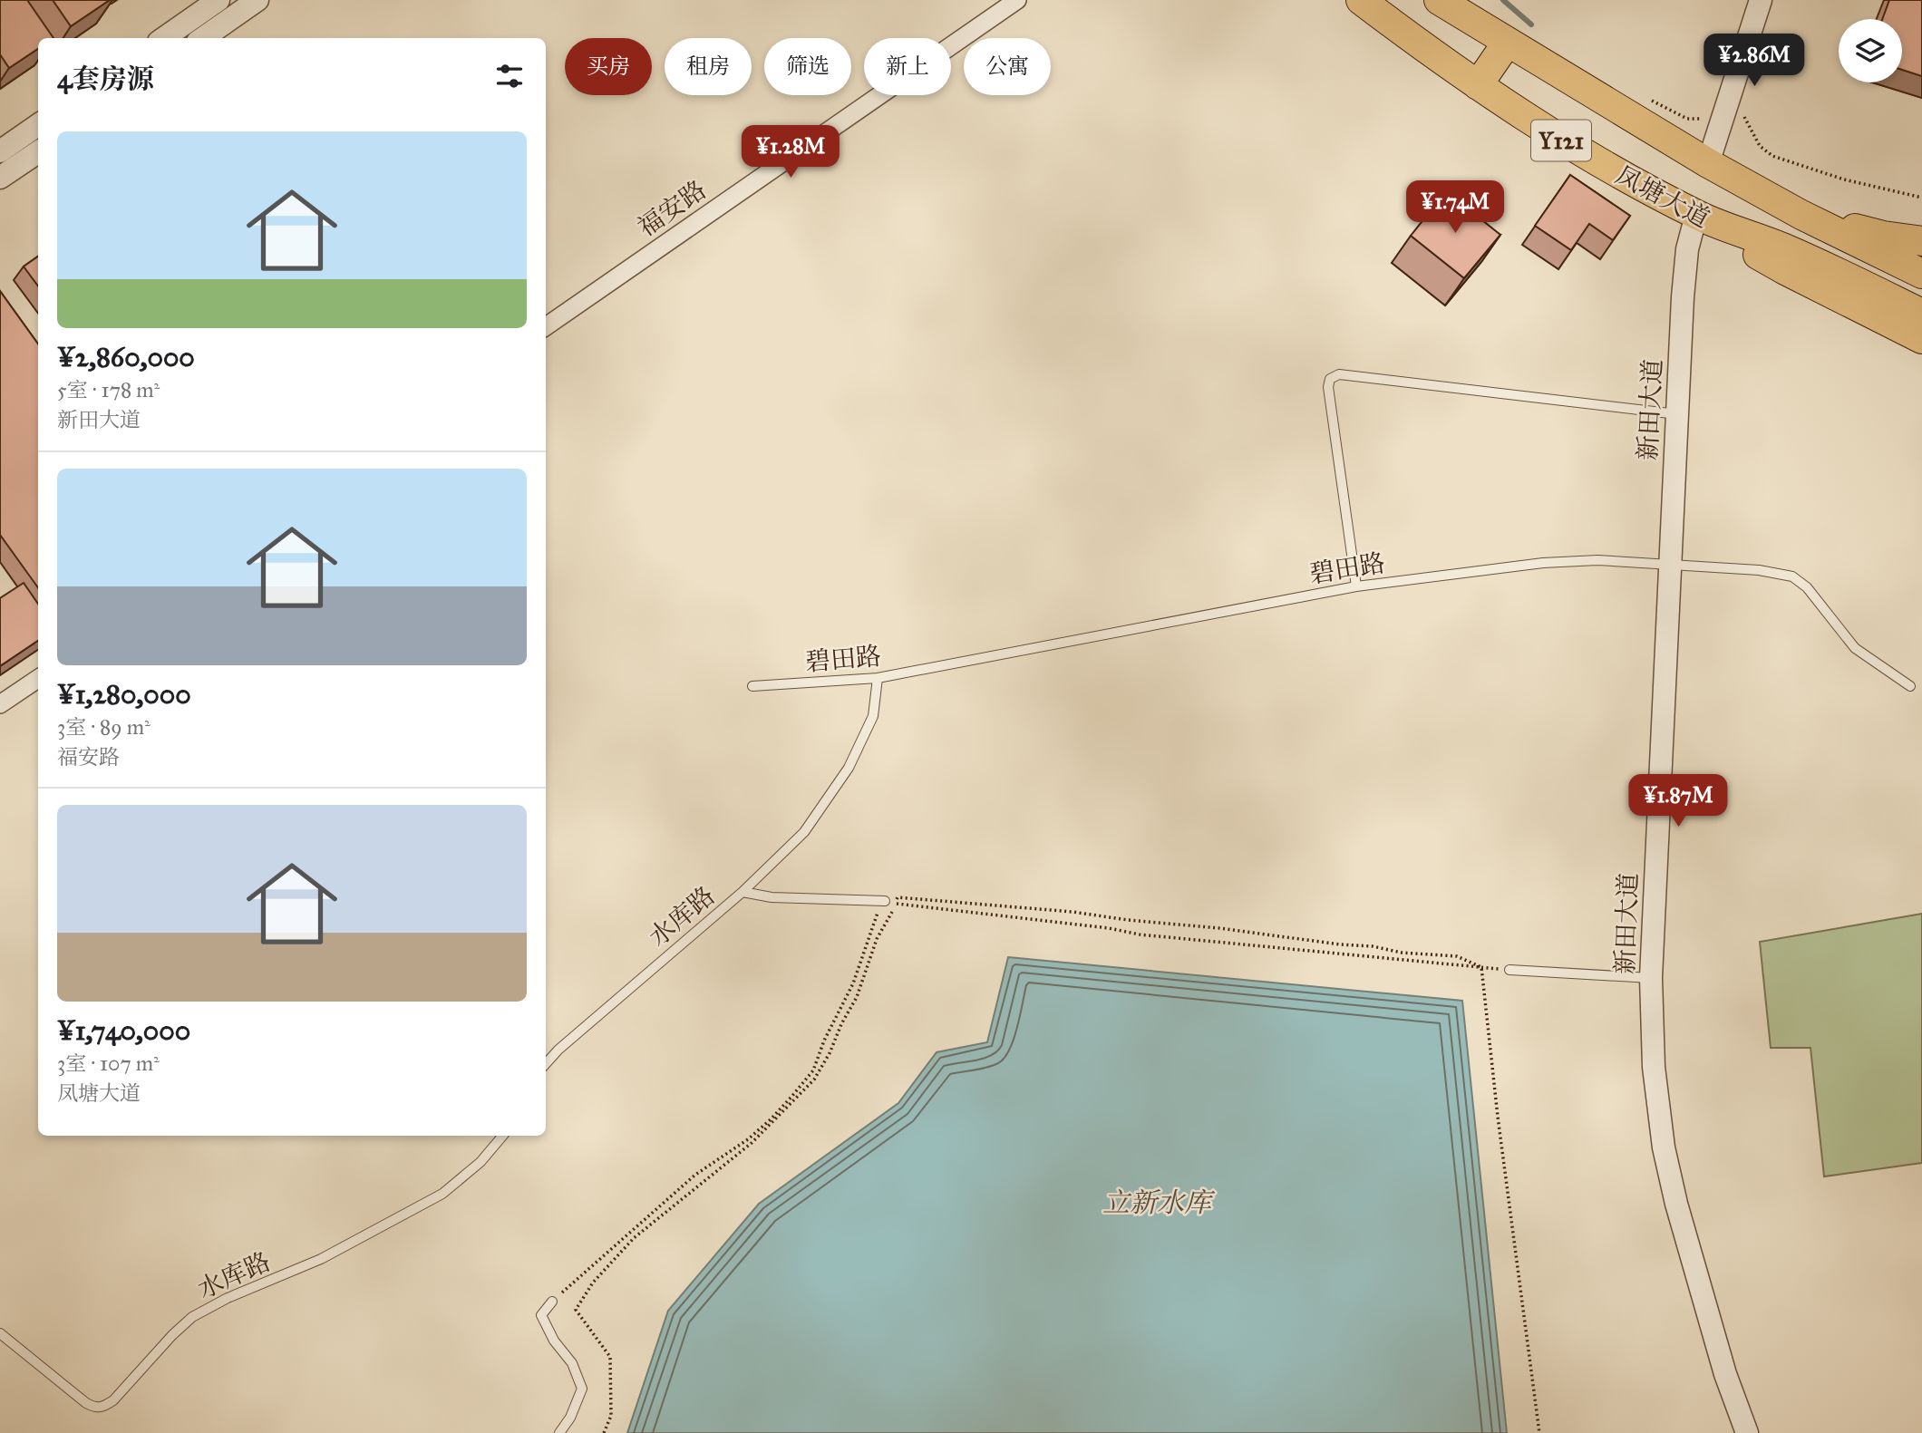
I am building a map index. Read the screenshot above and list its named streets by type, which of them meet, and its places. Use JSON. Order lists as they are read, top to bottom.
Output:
{
  "streets": {
    "main road": ["Y121", "凤塘大道"],
    "street": ["福安路", "新田大道"],
    "lane": ["碧田路", "水库路"]
  },
  "crossings": [
    ["凤塘大道", "新田大道"],
    ["新田大道", "碧田路"]
  ],
  "water": ["立新水库"],
  "page": {
    "price": [
      "¥2.86M",
      "¥1.28M",
      "¥1.74M",
      "¥1.87M"
    ],
    "chip": [
      "买房",
      "租房",
      "筛选",
      "新上",
      "公寓"
    ],
    "heading": "4套房源",
    "list": [
      {
        "name": "¥2,860,000",
        "note": "5室 · 178 m² · 新田大道"
      },
      {
        "name": "¥1,280,000",
        "note": "3室 · 89 m² · 福安路"
      },
      {
        "name": "¥1,740,000",
        "note": "3室 · 107 m² · 凤塘大道"
      }
    ]
  }
}
